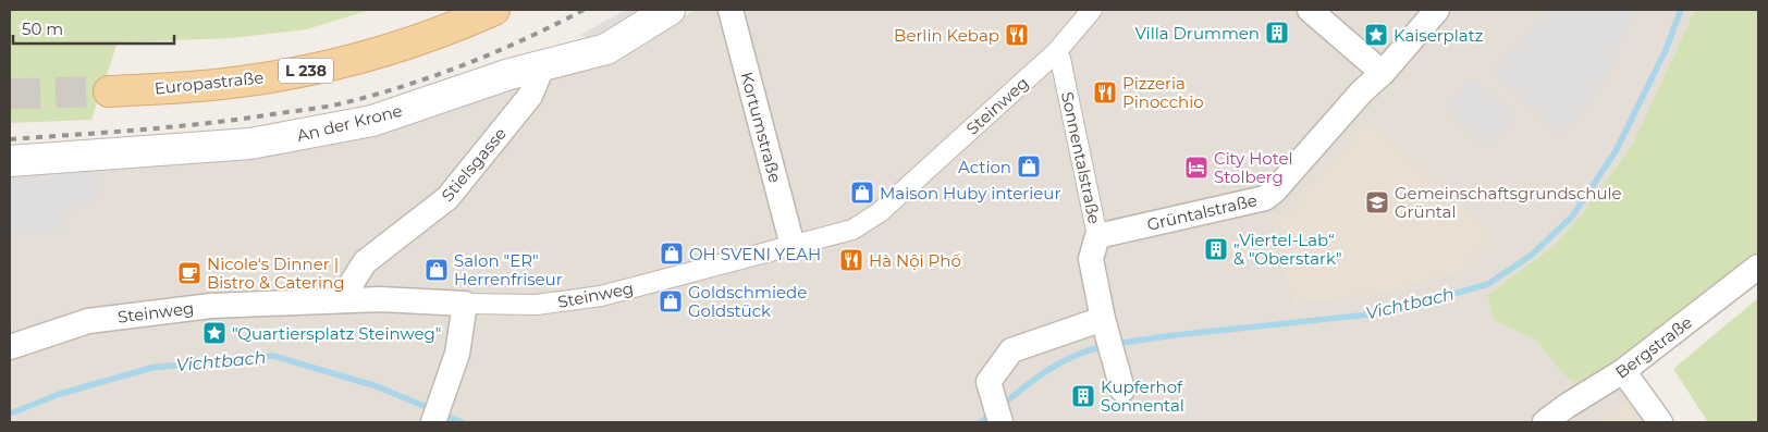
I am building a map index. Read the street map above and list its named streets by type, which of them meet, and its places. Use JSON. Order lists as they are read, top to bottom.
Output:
{
  "streets": {
    "main road": ["L 238", "Europastraße"],
    "street": [
      "Steinweg",
      "An der Krone",
      "Kortumstraße",
      "Sonnentalstraße",
      "Stielsgasse",
      "Grüntalstraße",
      "Bergstraße"
    ]
  },
  "crossings": [
    ["Steinweg", "Kortumstraße"],
    ["Steinweg", "Sonnentalstraße"],
    ["Steinweg", "Stielsgasse"],
    ["An der Krone", "Stielsgasse"],
    ["Sonnentalstraße", "Grüntalstraße"]
  ],
  "water": ["Vichtbach"],
  "places": {
    "building": ["Villa Drummen", "„Viertel-Lab“ & \"Oberstark\"", "Kupferhof Sonnental"],
    "restaurant": ["Berlin Kebap", "Pizzeria Pinocchio", "Hà Nội Phố"],
    "place": ["Kaiserplatz", "\"Quartiersplatz Steinweg\""],
    "shop": [
      "Action",
      "Maison Huby interieur",
      "OH SVENI YEAH",
      "Salon \"ER\" Herrenfriseur",
      "Goldschmiede Goldstück"
    ],
    "hotel": ["City Hotel Stolberg"],
    "school or university": ["Gemeinschaftsgrundschule Grüntal"],
    "cafe": ["Nicole's Dinner | Bistro & Catering"]
  },
  "scale_bar": "50 m"
}
